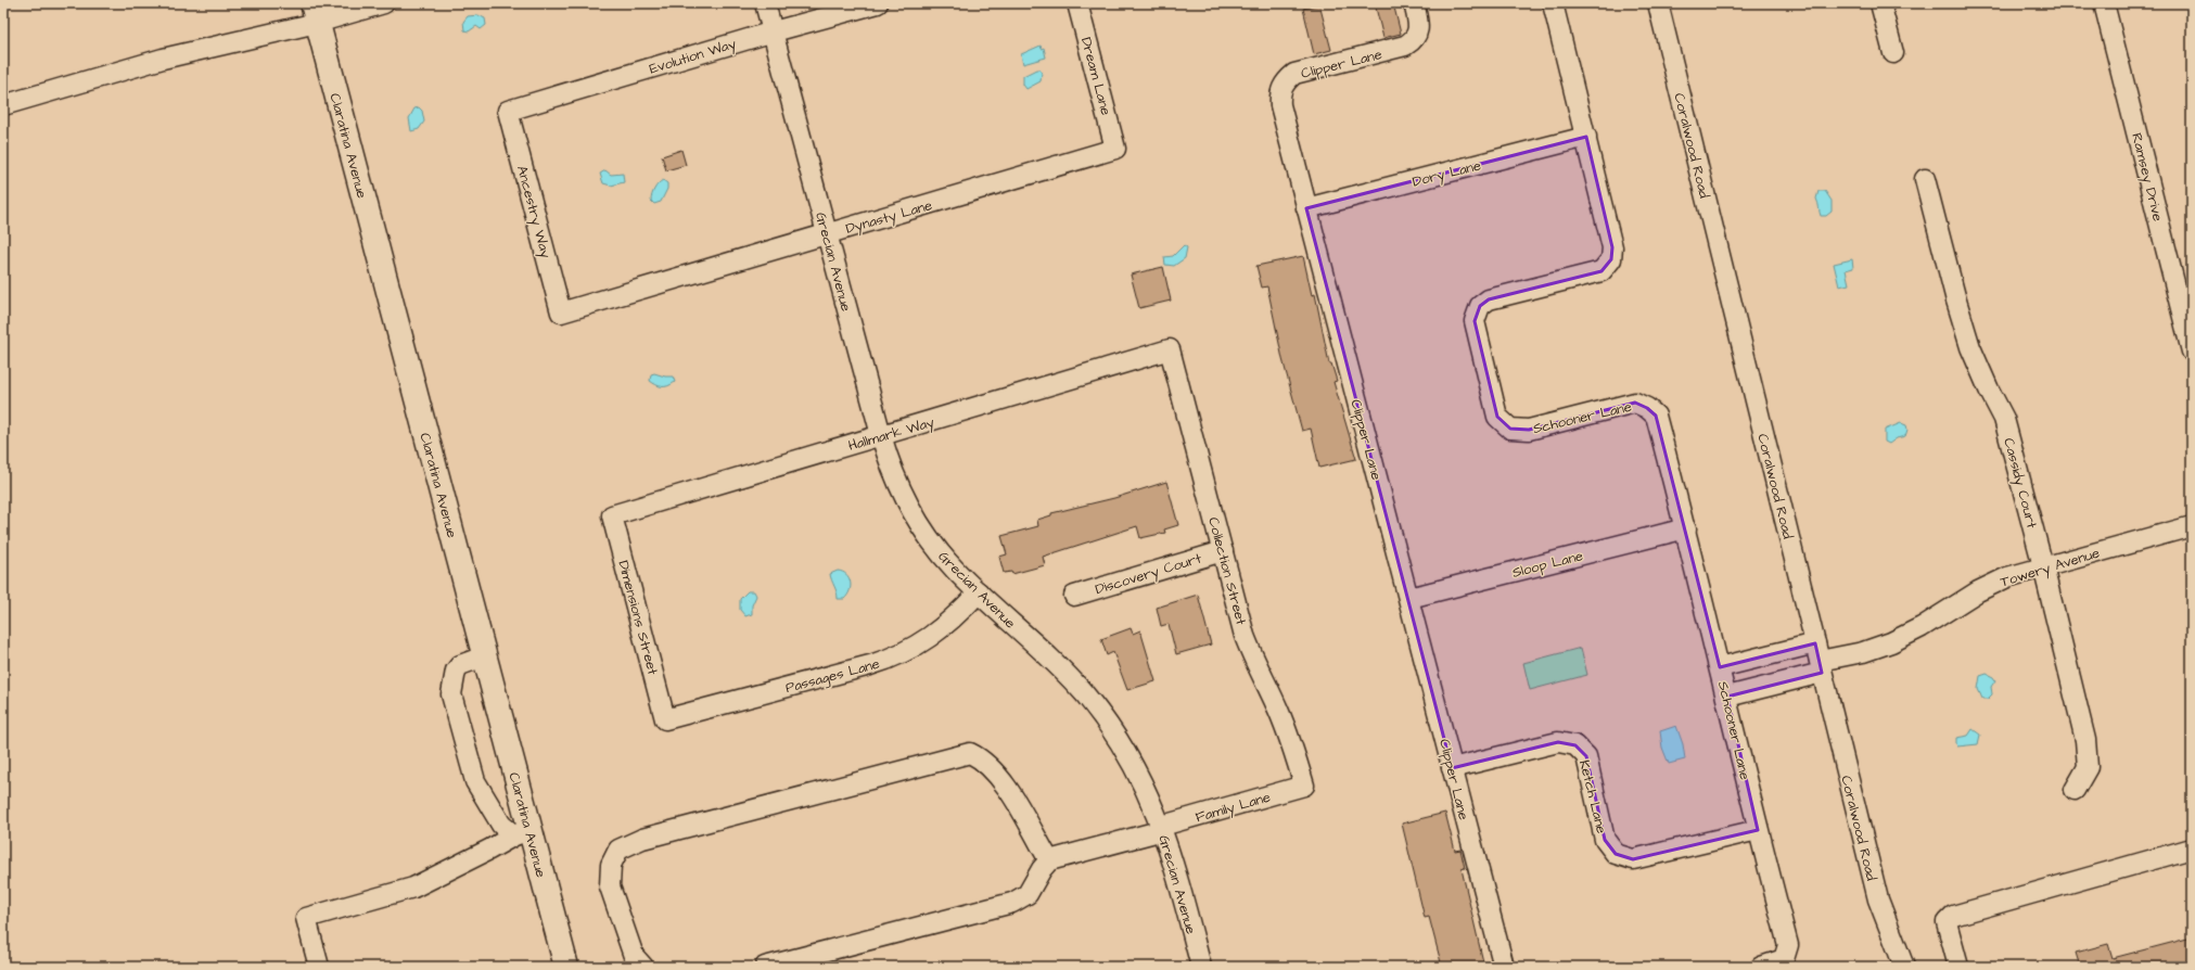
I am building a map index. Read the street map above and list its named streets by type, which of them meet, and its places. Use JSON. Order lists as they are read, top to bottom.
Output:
{
  "streets": {
    "main road": ["Claratina Avenue"],
    "street": [
      "Evolution Way",
      "Clipper Lane",
      "Dream Lane",
      "Coralwood Road",
      "Dory Lane",
      "Ramsey Drive",
      "Ancestry Way",
      "Dynasty Lane",
      "Grecian Avenue",
      "Schooner Lane",
      "Hallmark Way",
      "Cassidy Court",
      "Sloop Lane",
      "Towery Avenue",
      "Collection Street",
      "Discovery Court",
      "Dimensions Street",
      "Passages Lane",
      "Ketch Lane",
      "Family Lane"
    ]
  },
  "crossings": [
    ["Evolution Way", "Ancestry Way"],
    ["Evolution Way", "Grecian Avenue"],
    ["Clipper Lane", "Dory Lane"],
    ["Clipper Lane", "Sloop Lane"],
    ["Clipper Lane", "Ketch Lane"],
    ["Dream Lane", "Dynasty Lane"],
    ["Coralwood Road", "Towery Avenue"],
    ["Dory Lane", "Schooner Lane"],
    ["Ancestry Way", "Dynasty Lane"],
    ["Dynasty Lane", "Grecian Avenue"],
    ["Grecian Avenue", "Hallmark Way"],
    ["Grecian Avenue", "Passages Lane"],
    ["Grecian Avenue", "Family Lane"],
    ["Schooner Lane", "Sloop Lane"],
    ["Schooner Lane", "Towery Avenue"],
    ["Schooner Lane", "Ketch Lane"],
    ["Hallmark Way", "Collection Street"],
    ["Hallmark Way", "Dimensions Street"],
    ["Cassidy Court", "Towery Avenue"],
    ["Collection Street", "Discovery Court"],
    ["Collection Street", "Family Lane"],
    ["Dimensions Street", "Passages Lane"]
  ]
}
